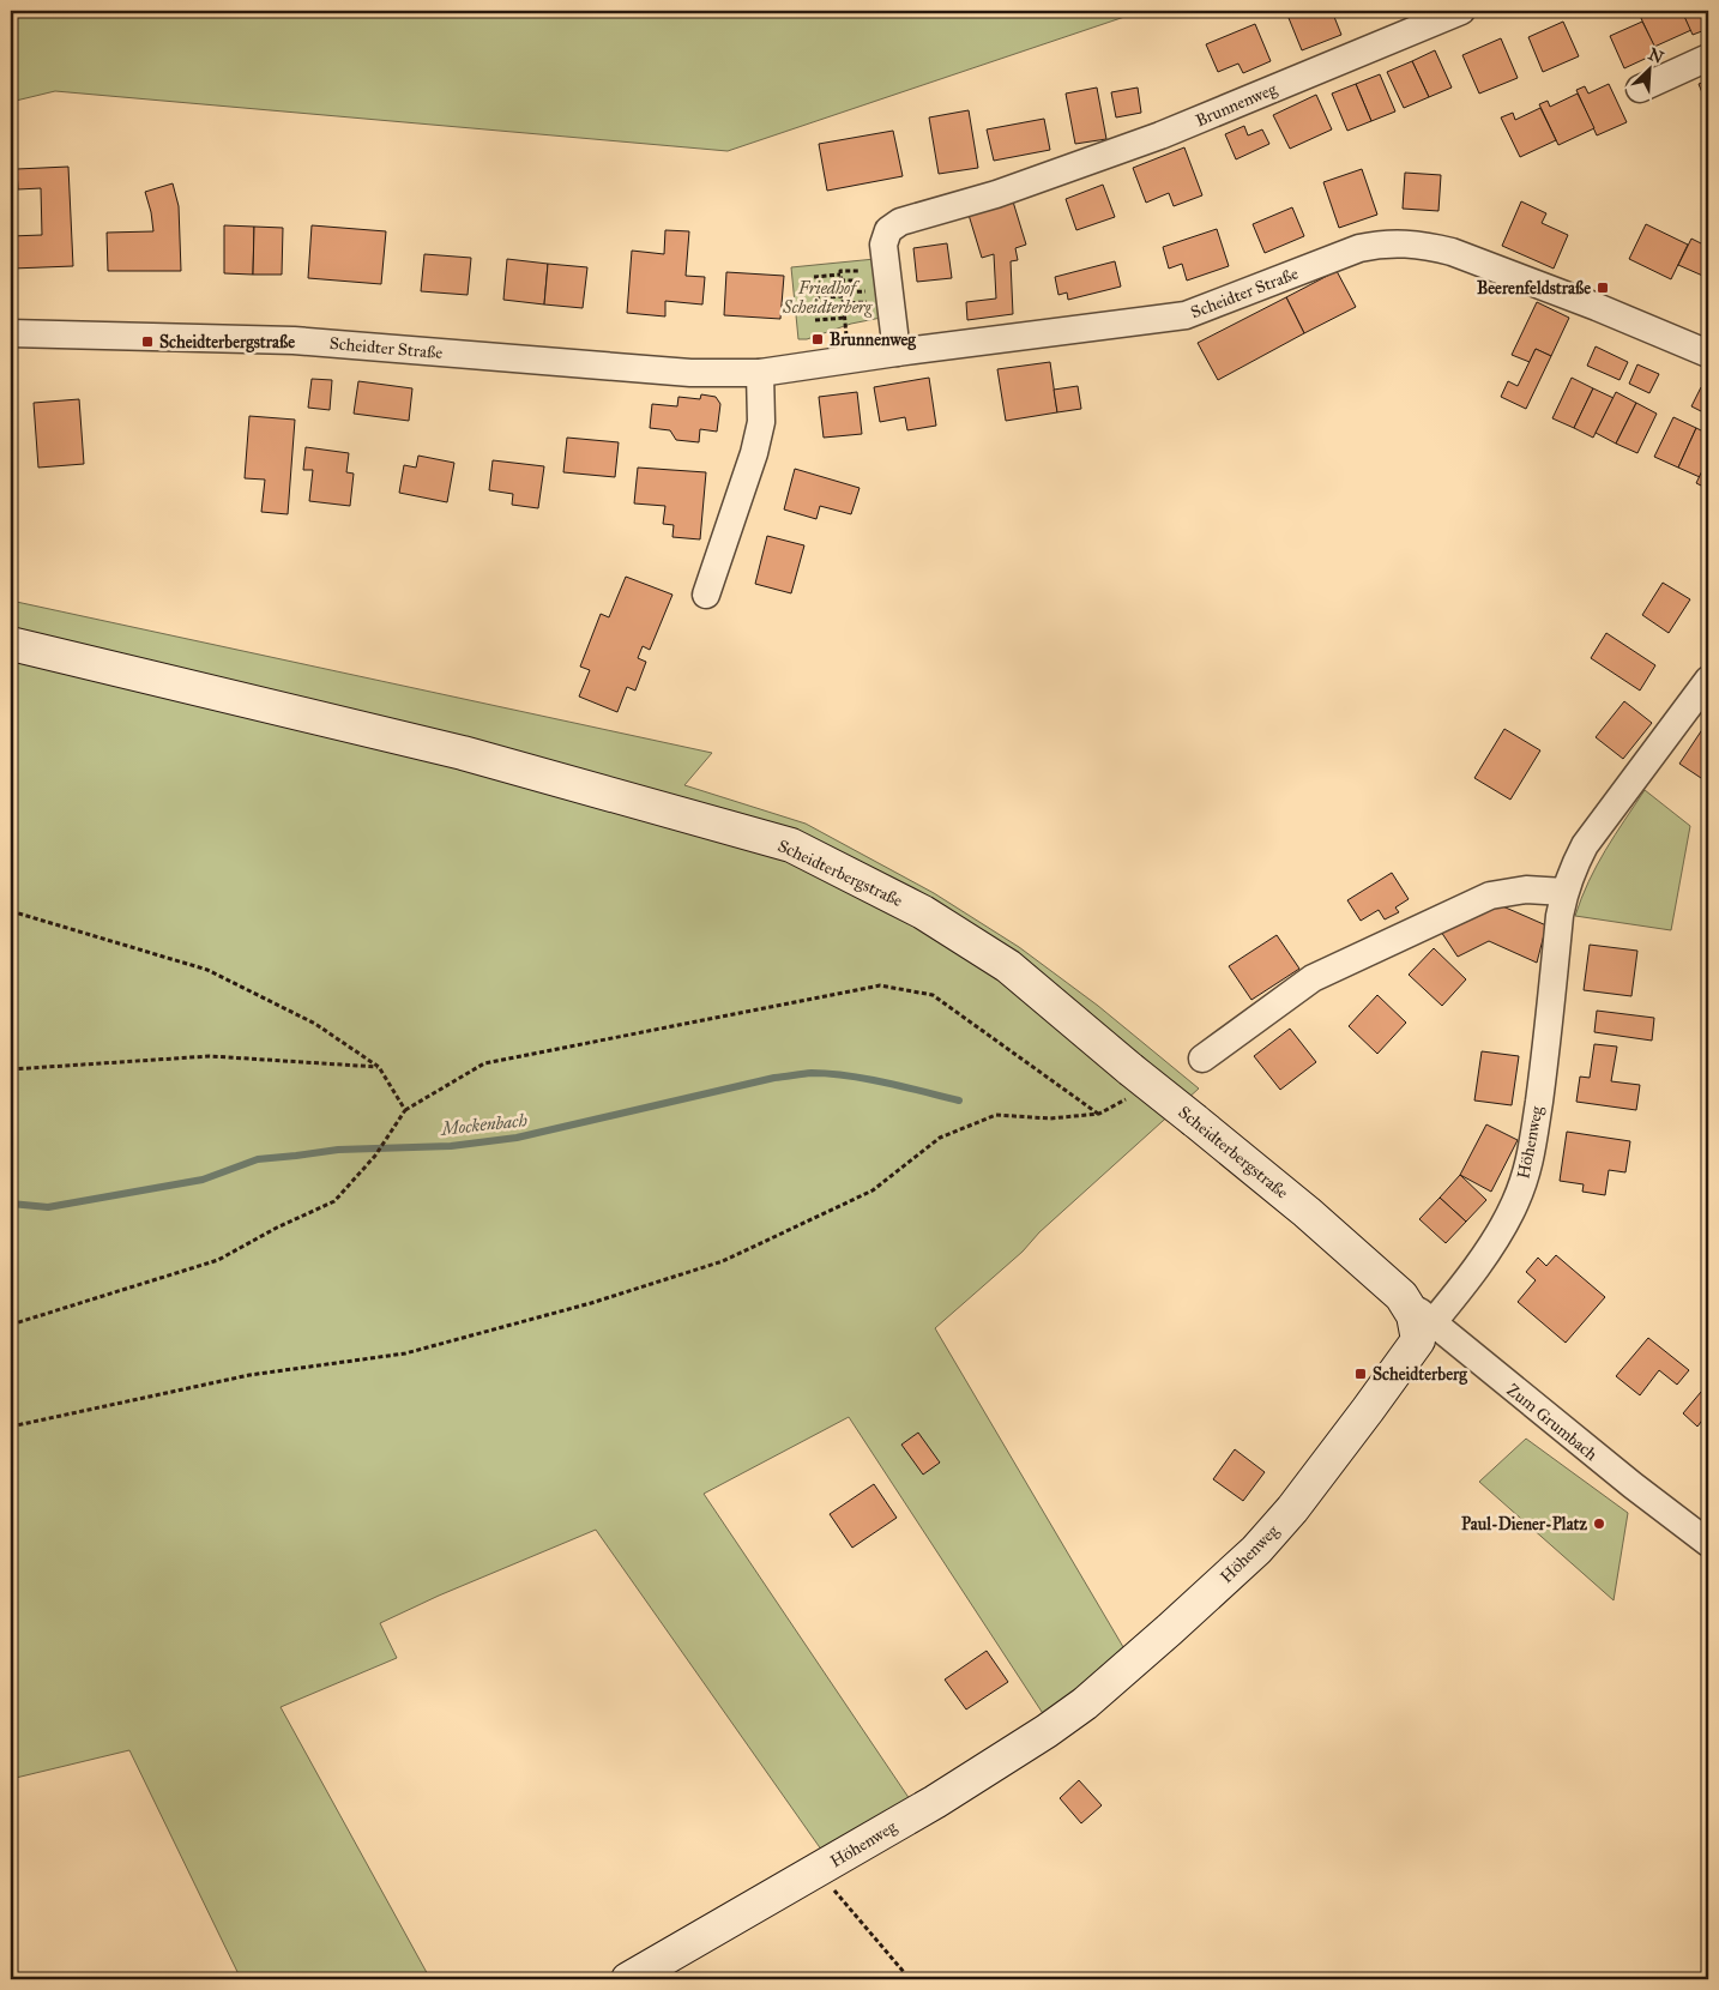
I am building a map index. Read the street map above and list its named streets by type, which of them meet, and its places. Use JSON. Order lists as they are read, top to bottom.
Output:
{
  "streets": {
    "street": [
      "Brunnenweg",
      "Scheidter Straße",
      "Scheidterbergstraße",
      "Höhenweg",
      "Zum Grumbach"
    ]
  },
  "crossings": [
    ["Brunnenweg", "Scheidter Straße"],
    ["Scheidterbergstraße", "Höhenweg"],
    ["Scheidterbergstraße", "Zum Grumbach"],
    ["Höhenweg", "Zum Grumbach"]
  ],
  "water": ["Mockenbach"],
  "parks": ["Friedhof Scheidterberg"],
  "places": {
    "transit": [
      "Beerenfeldstraße",
      "Brunnenweg",
      "Scheidterbergstraße",
      "Scheidterberg"
    ],
    "other": ["Paul-Diener-Platz"]
  },
  "north": "top right"
}
